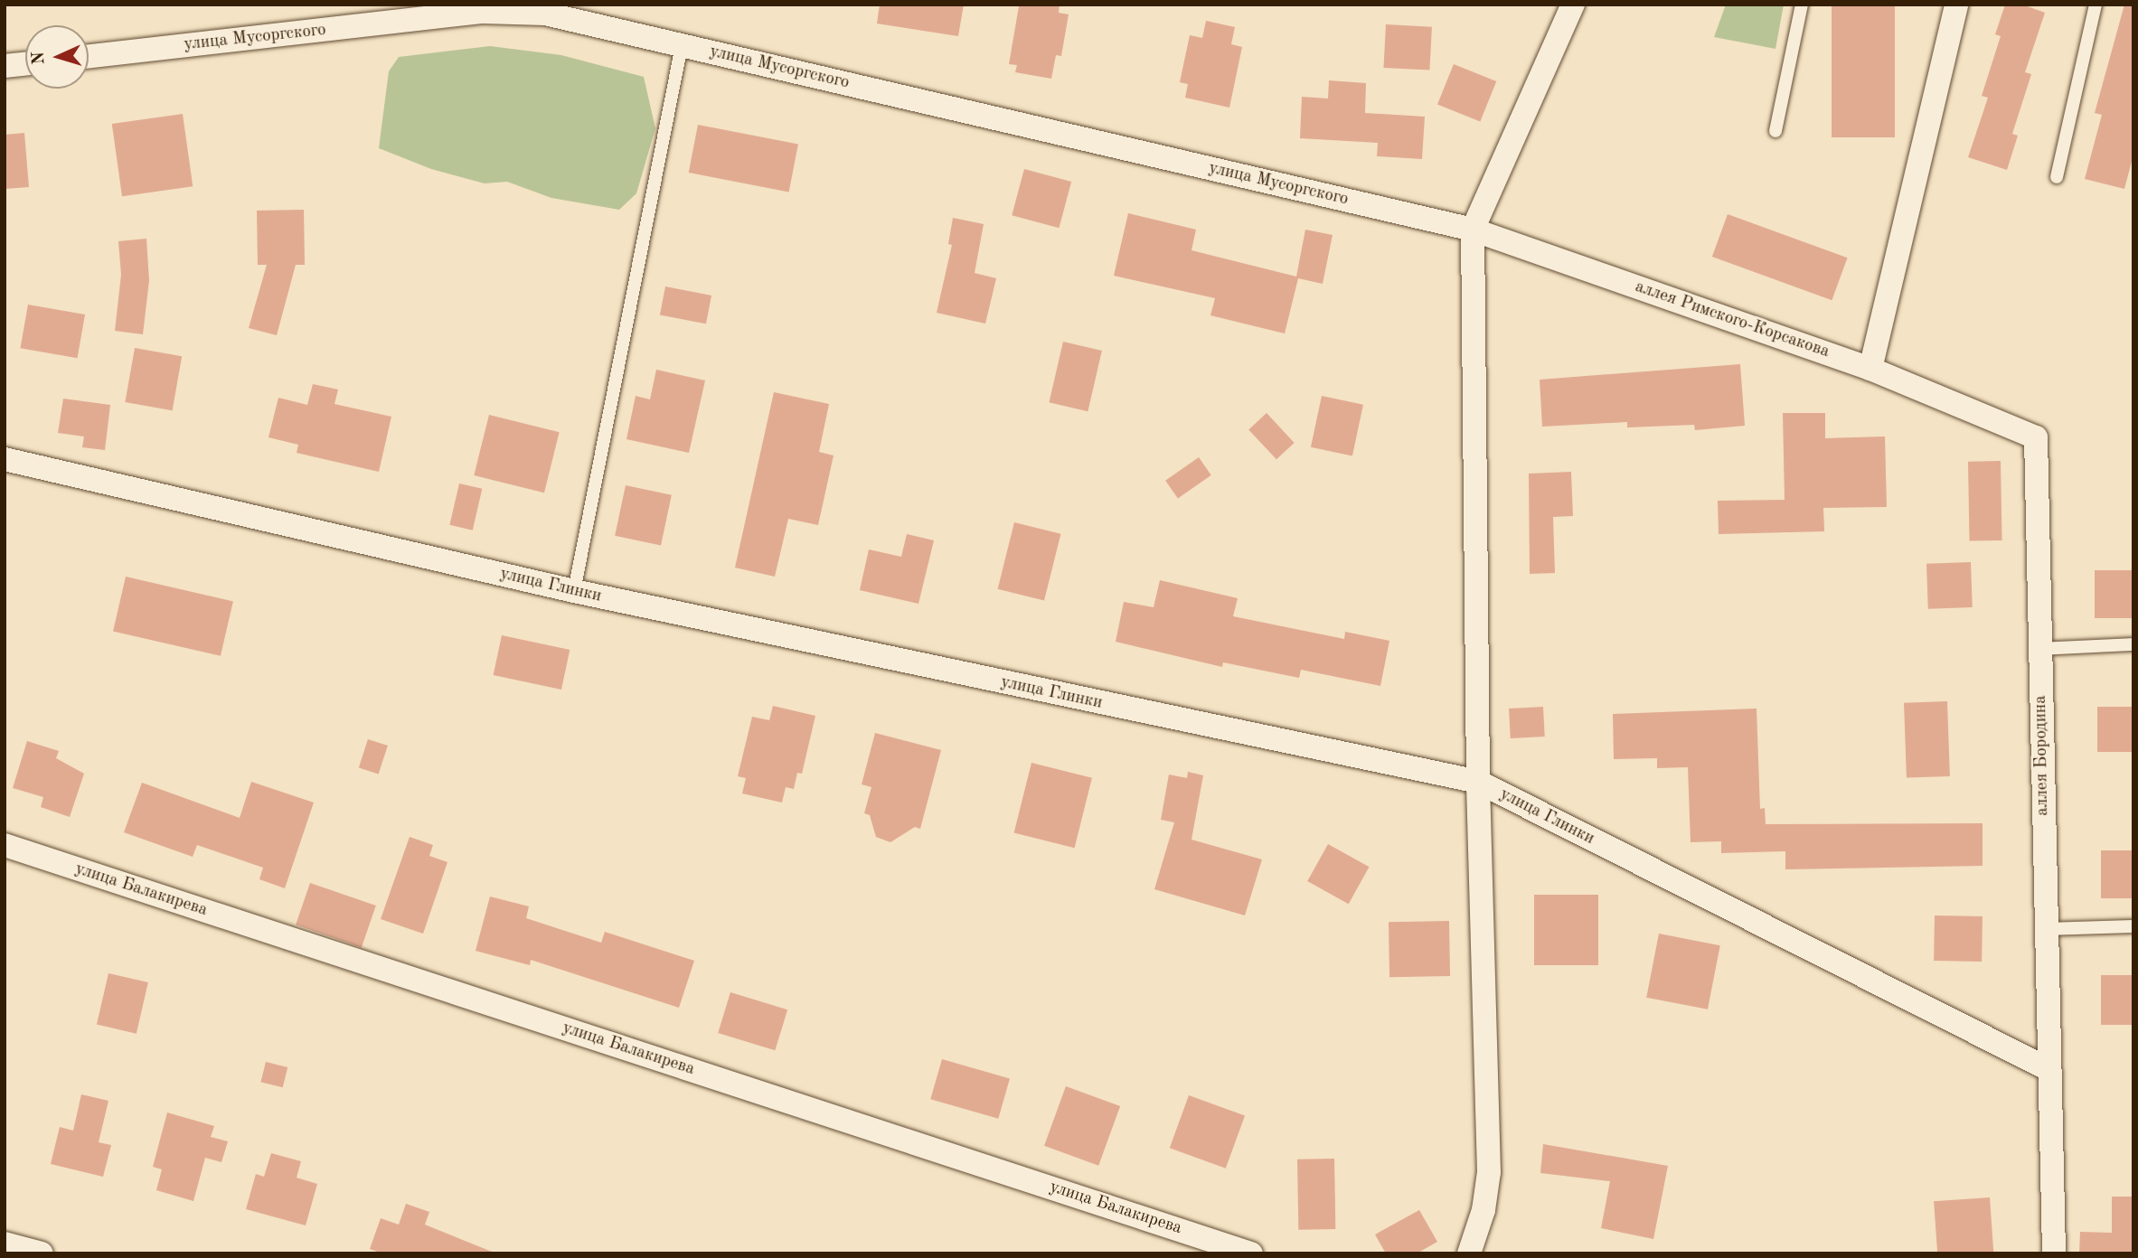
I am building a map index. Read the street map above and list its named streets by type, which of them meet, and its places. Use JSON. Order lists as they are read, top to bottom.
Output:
{
  "streets": {
    "street": [
      "улица Мусоргского",
      "аллея Римского-Корсакова",
      "улица Глинки",
      "аллея Бородина",
      "улица Балакирева"
    ]
  },
  "crossings": [
    ["улица Мусоргского", "аллея Римского-Корсакова"],
    ["аллея Римского-Корсакова", "аллея Бородина"],
    ["улица Глинки", "аллея Бородина"]
  ],
  "north": "left"
}
